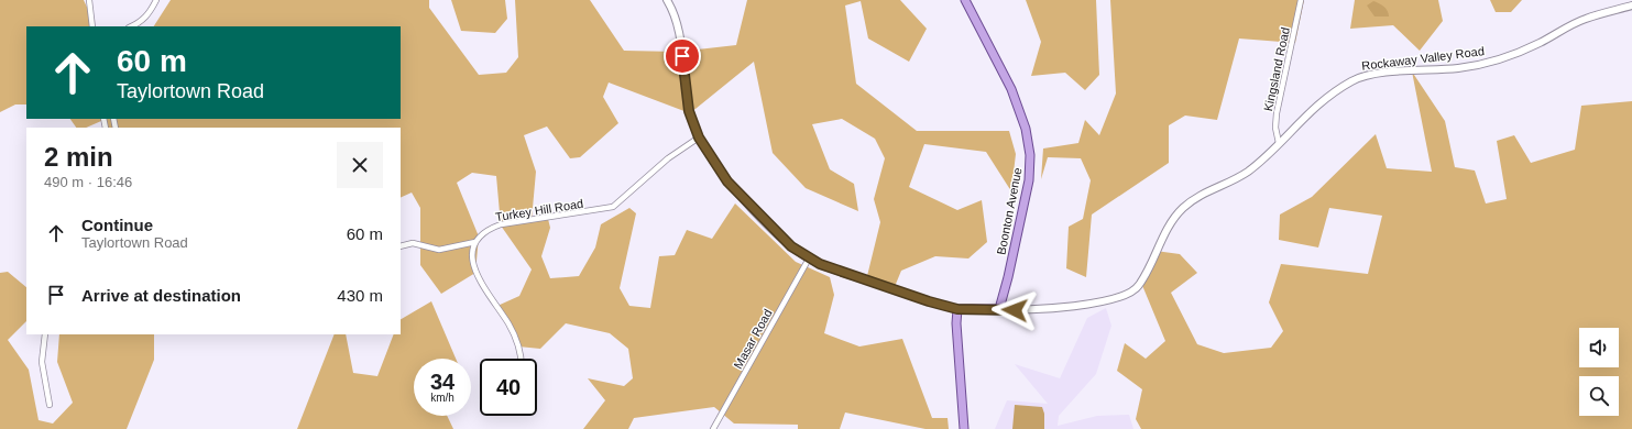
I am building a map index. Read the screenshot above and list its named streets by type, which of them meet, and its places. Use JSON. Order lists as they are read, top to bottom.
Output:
{
  "streets": {
    "main road": ["Rockaway Valley Road", "Boonton Avenue"],
    "street": ["Kingsland Road", "Turkey Hill Road", "Masar Road"]
  },
  "crossings": [
    ["Rockaway Valley Road", "Kingsland Road"],
    ["Rockaway Valley Road", "Boonton Avenue"]
  ],
  "page": {
    "turn": ["60 m", "Taylortown Road"],
    "heading": ["2 min", "490 m · 16:46"],
    "list": [
      {
        "name": "Continue",
        "note": "Taylortown Road",
        "value": "60 m"
      },
      {
        "name": "Arrive at destination",
        "value": "430 m"
      }
    ],
    "speed": "34 km/h",
    "limit": "40"
  }
}
